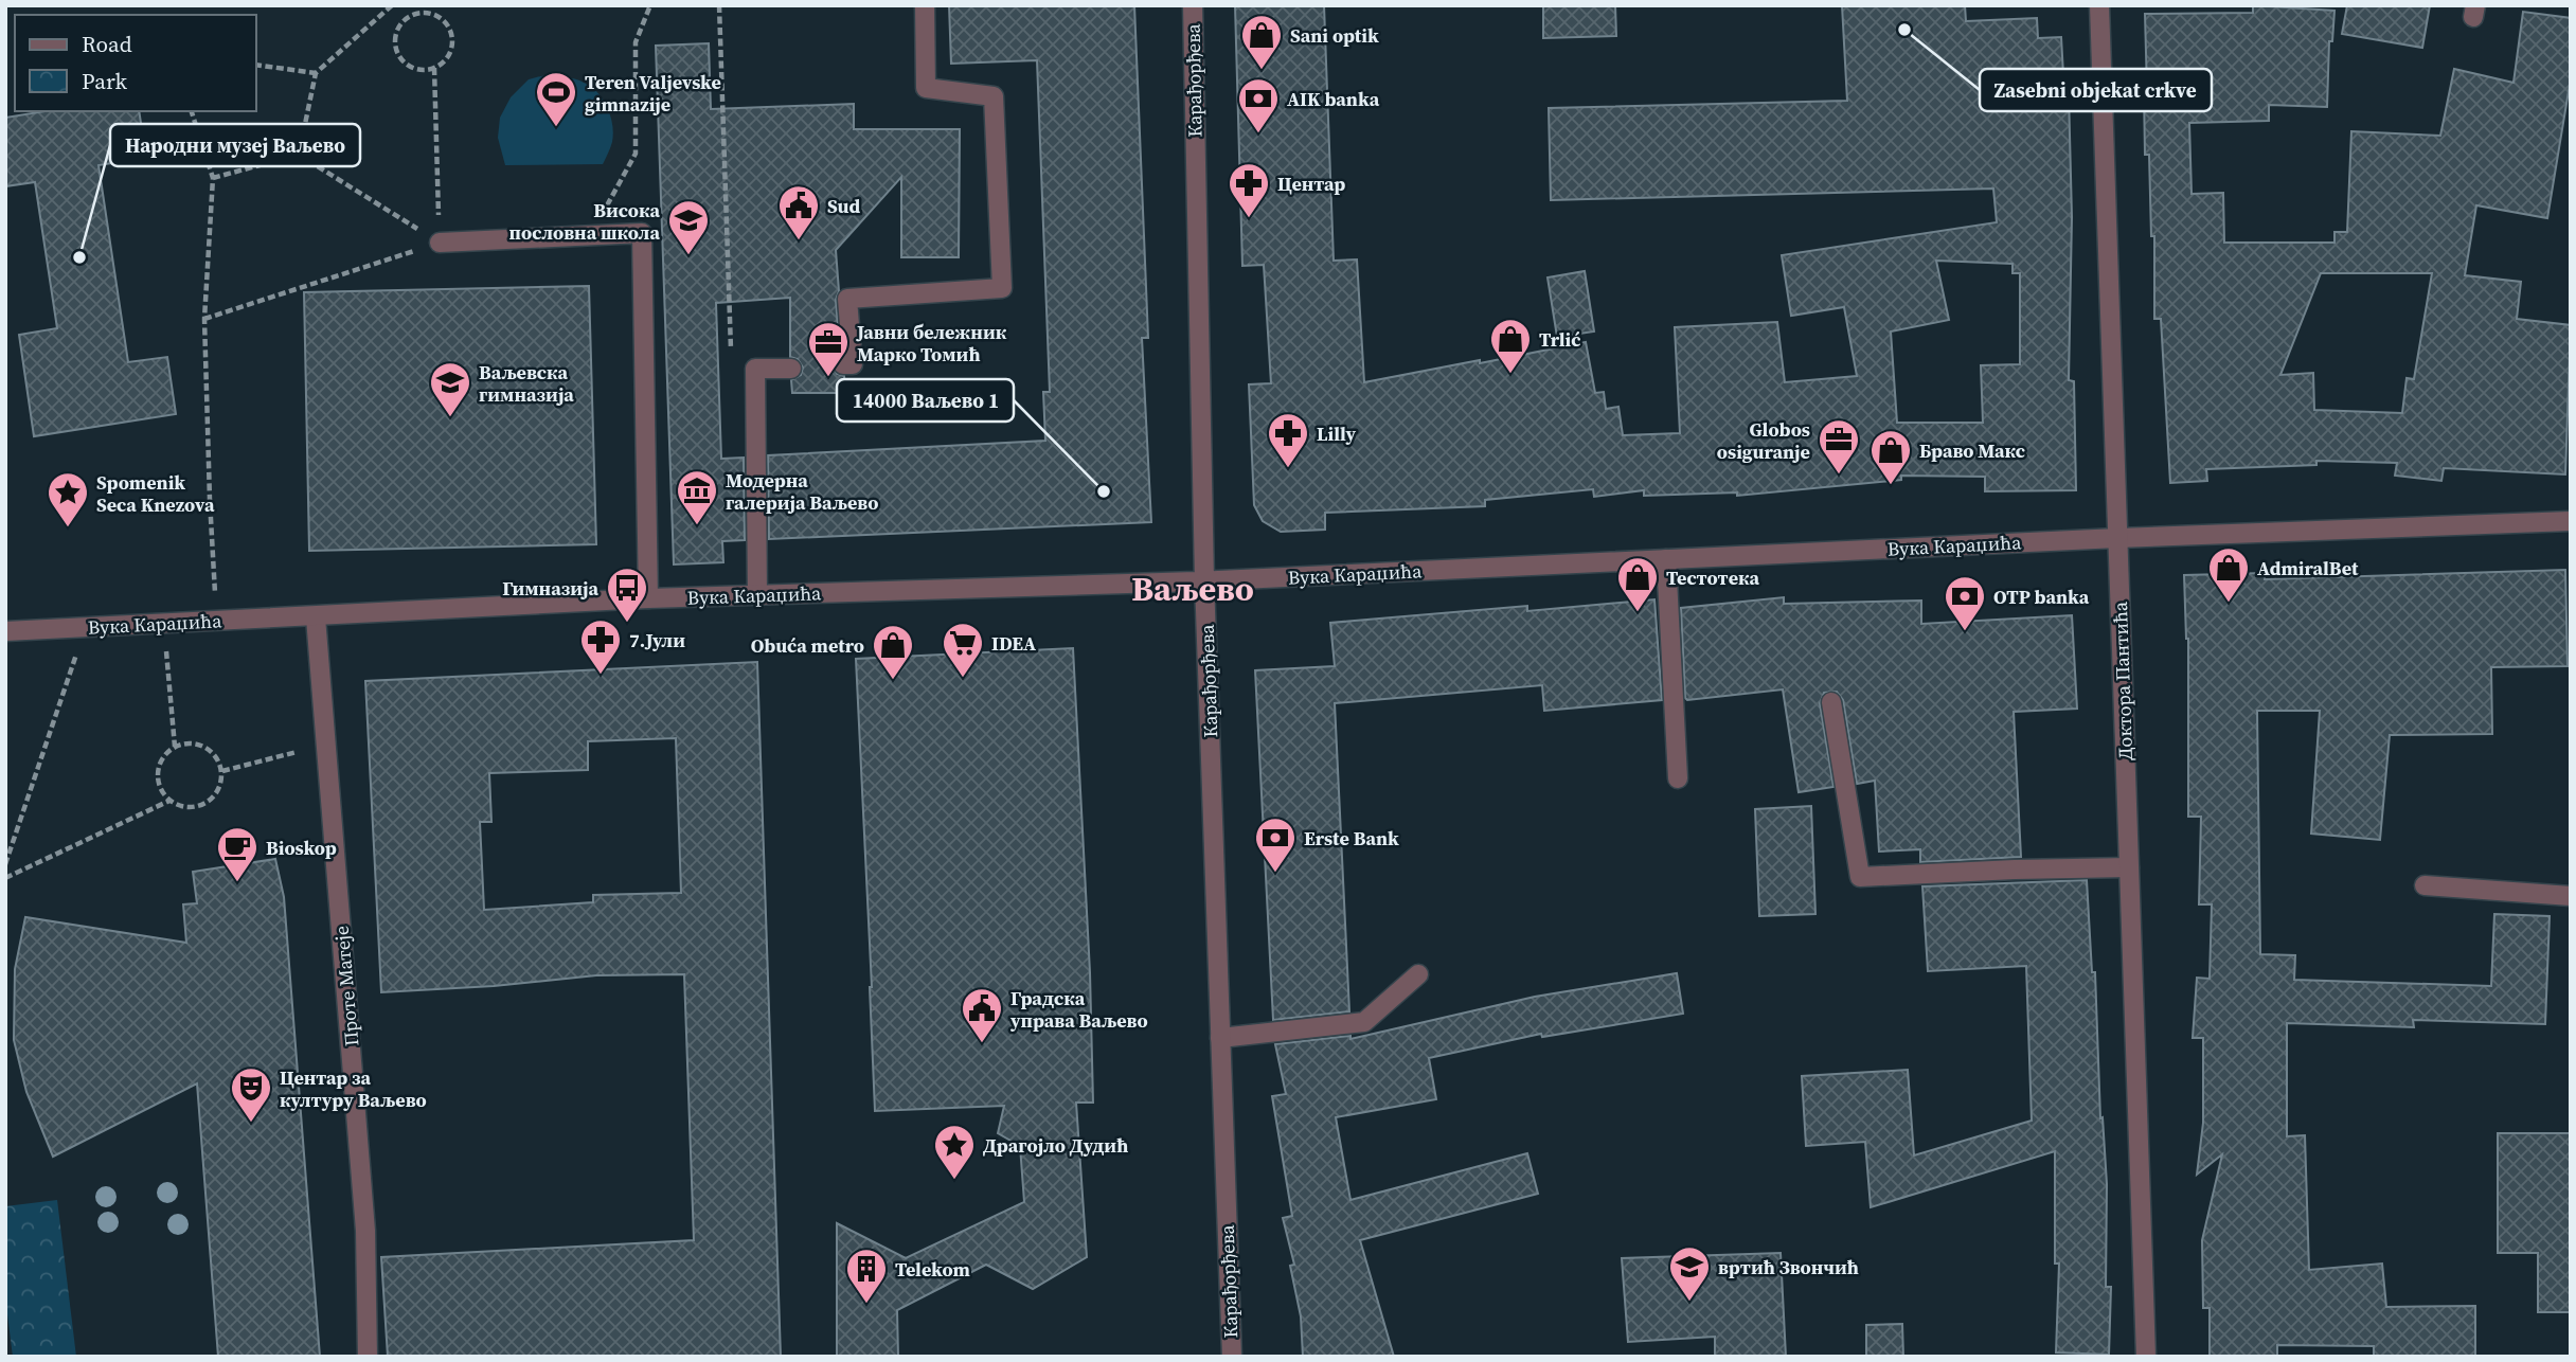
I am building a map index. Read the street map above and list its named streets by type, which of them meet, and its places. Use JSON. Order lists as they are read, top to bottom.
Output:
{
  "streets": {
    "street": [
      "Карађорђева",
      "Вука Караџића",
      "Доктора Пантића",
      "Проте Матеје"
    ]
  },
  "crossings": [
    ["Карађорђева", "Вука Караџића"],
    ["Вука Караџића", "Доктора Пантића"],
    ["Вука Караџића", "Проте Матеје"]
  ],
  "districts": ["Ваљево"],
  "places": {
    "other": ["Zasebni objekat crkve", "Народни музеј Ваљево", "14000 Ваљево 1"],
    "shop": [
      "Sani optik",
      "Trlić",
      "Браво Макс",
      "AdmiralBet",
      "Тестотека",
      "Obuća metro"
    ],
    "sports": ["Teren Valjevske gimnazije"],
    "bank": ["AIK banka", "OTP banka", "Erste Bank"],
    "pharmacy": ["Центар", "Lilly", "7.Јули"],
    "public building": ["Sud", "Градска управа Ваљево"],
    "school or university": ["Висока пословна школа", "Ваљевска гимназија", "вртић Звончић"],
    "office": ["Јавни бележник Марко Томић", "Globos osiguranje"],
    "museum": ["Модерна галерија Ваљево"],
    "place": ["Spomenik Seca Knezova", "Драгојло Дудић"],
    "bus stop": ["Гимназија"],
    "supermarket": ["IDEA"],
    "cafe": ["Bioskop"],
    "theatre": ["Центар за културу Ваљево"],
    "building": ["Telekom"]
  },
  "legend": ["Road", "Park"]
}
